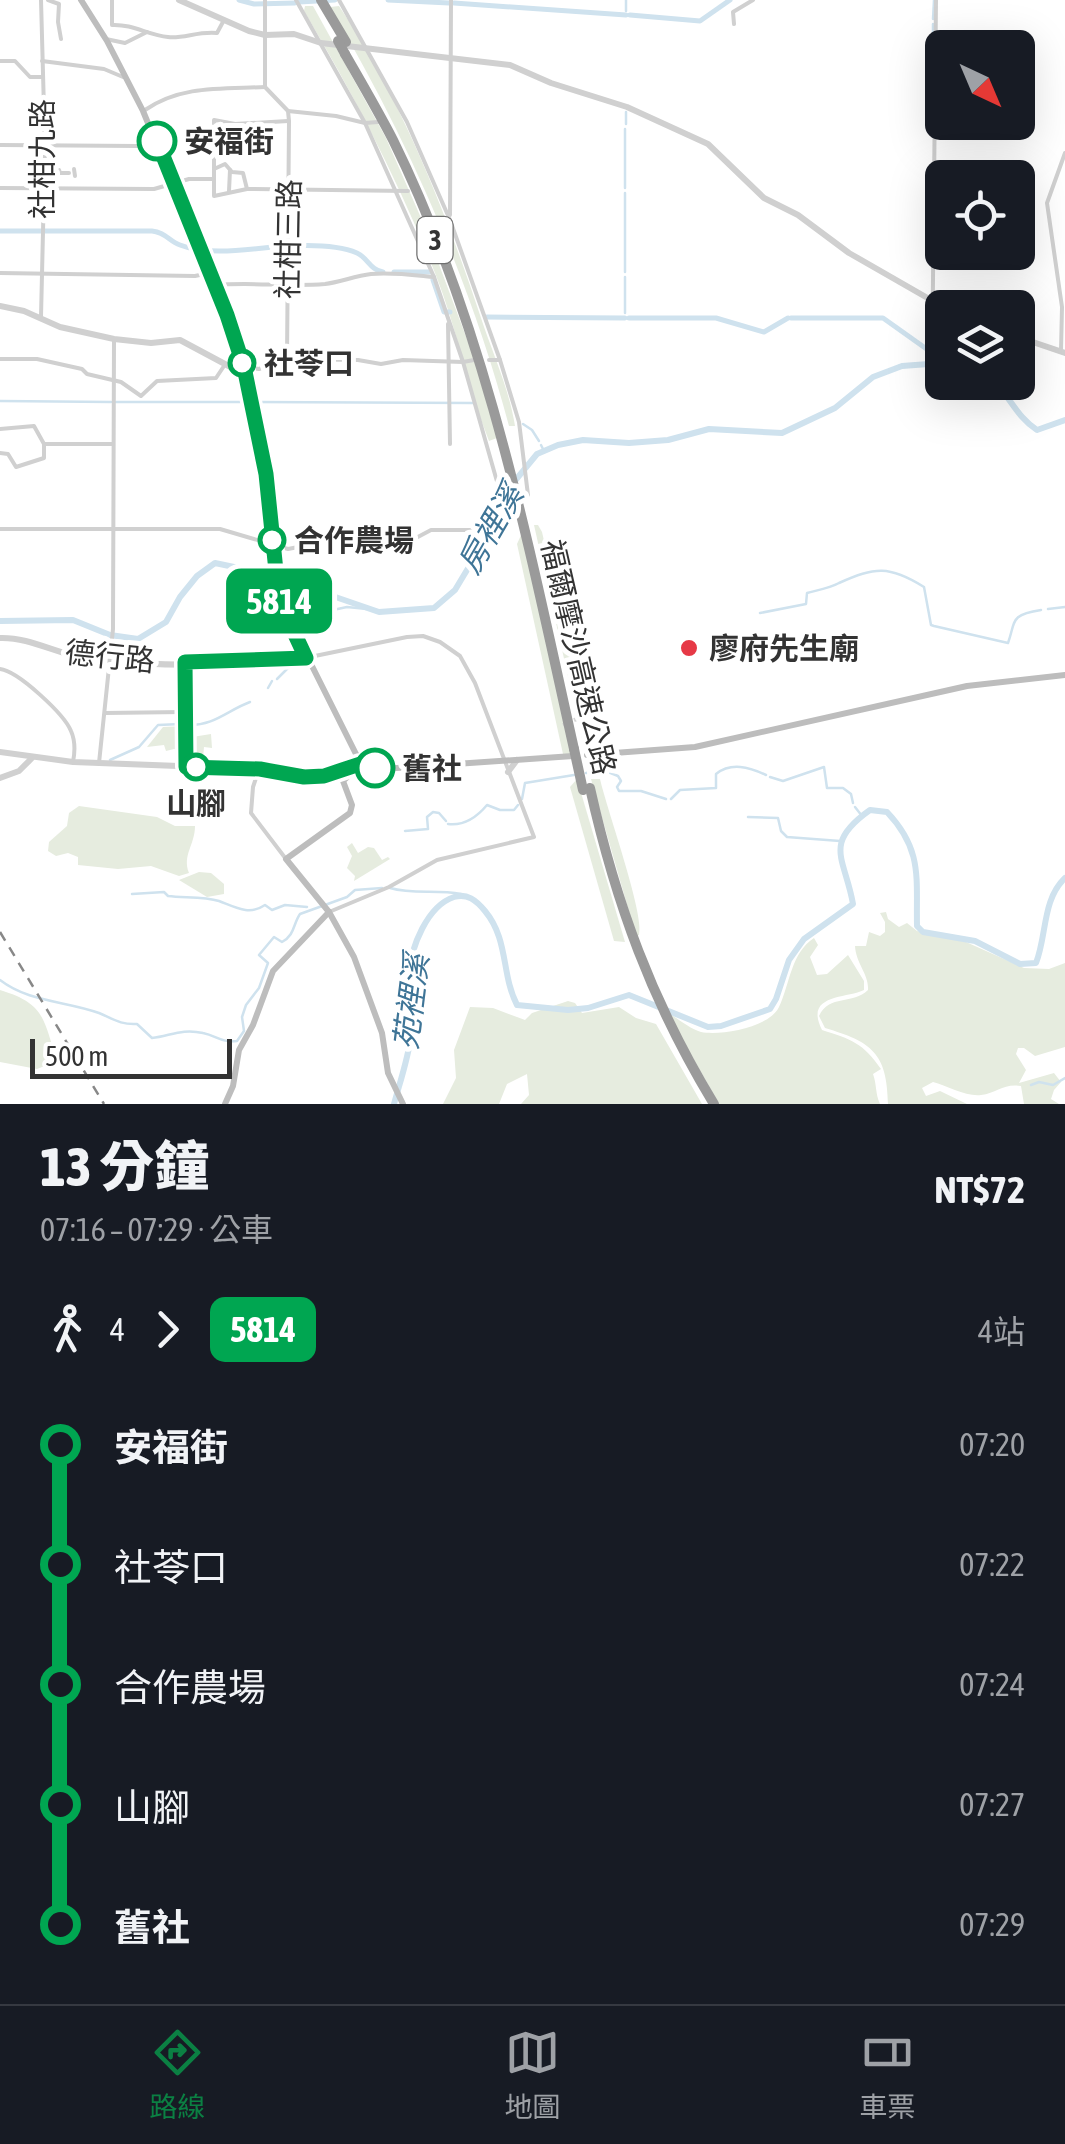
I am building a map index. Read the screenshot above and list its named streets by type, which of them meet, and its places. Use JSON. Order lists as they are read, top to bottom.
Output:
{
  "streets": {
    "highway": ["3", "福爾摩沙高速公路"],
    "street": ["社柑九路", "社柑三路", "德行路"]
  },
  "water": ["房裡溪", "苑裡溪"],
  "places": [
    "安福街",
    "社苓口",
    "合作農場",
    "廖府先生廟",
    "山腳",
    "舊社"
  ],
  "lines": ["bus line 5814"],
  "scale_bar": "500 m",
  "north": "bottom right",
  "page": {
    "on_map": "5814",
    "scale": "500 m",
    "heading": ["13 分鐘", "07:16 – 07:29 · 公車", "NT$72"],
    "legs": ["4", "5814", "4站"],
    "list": [
      {
        "name": "安福街",
        "value": "07:20"
      },
      {
        "name": "社苓口",
        "value": "07:22"
      },
      {
        "name": "合作農場",
        "value": "07:24"
      },
      {
        "name": "山腳",
        "value": "07:27"
      },
      {
        "name": "舊社",
        "value": "07:29"
      }
    ],
    "tabs": ["路線", "地圖", "車票"]
  }
}
